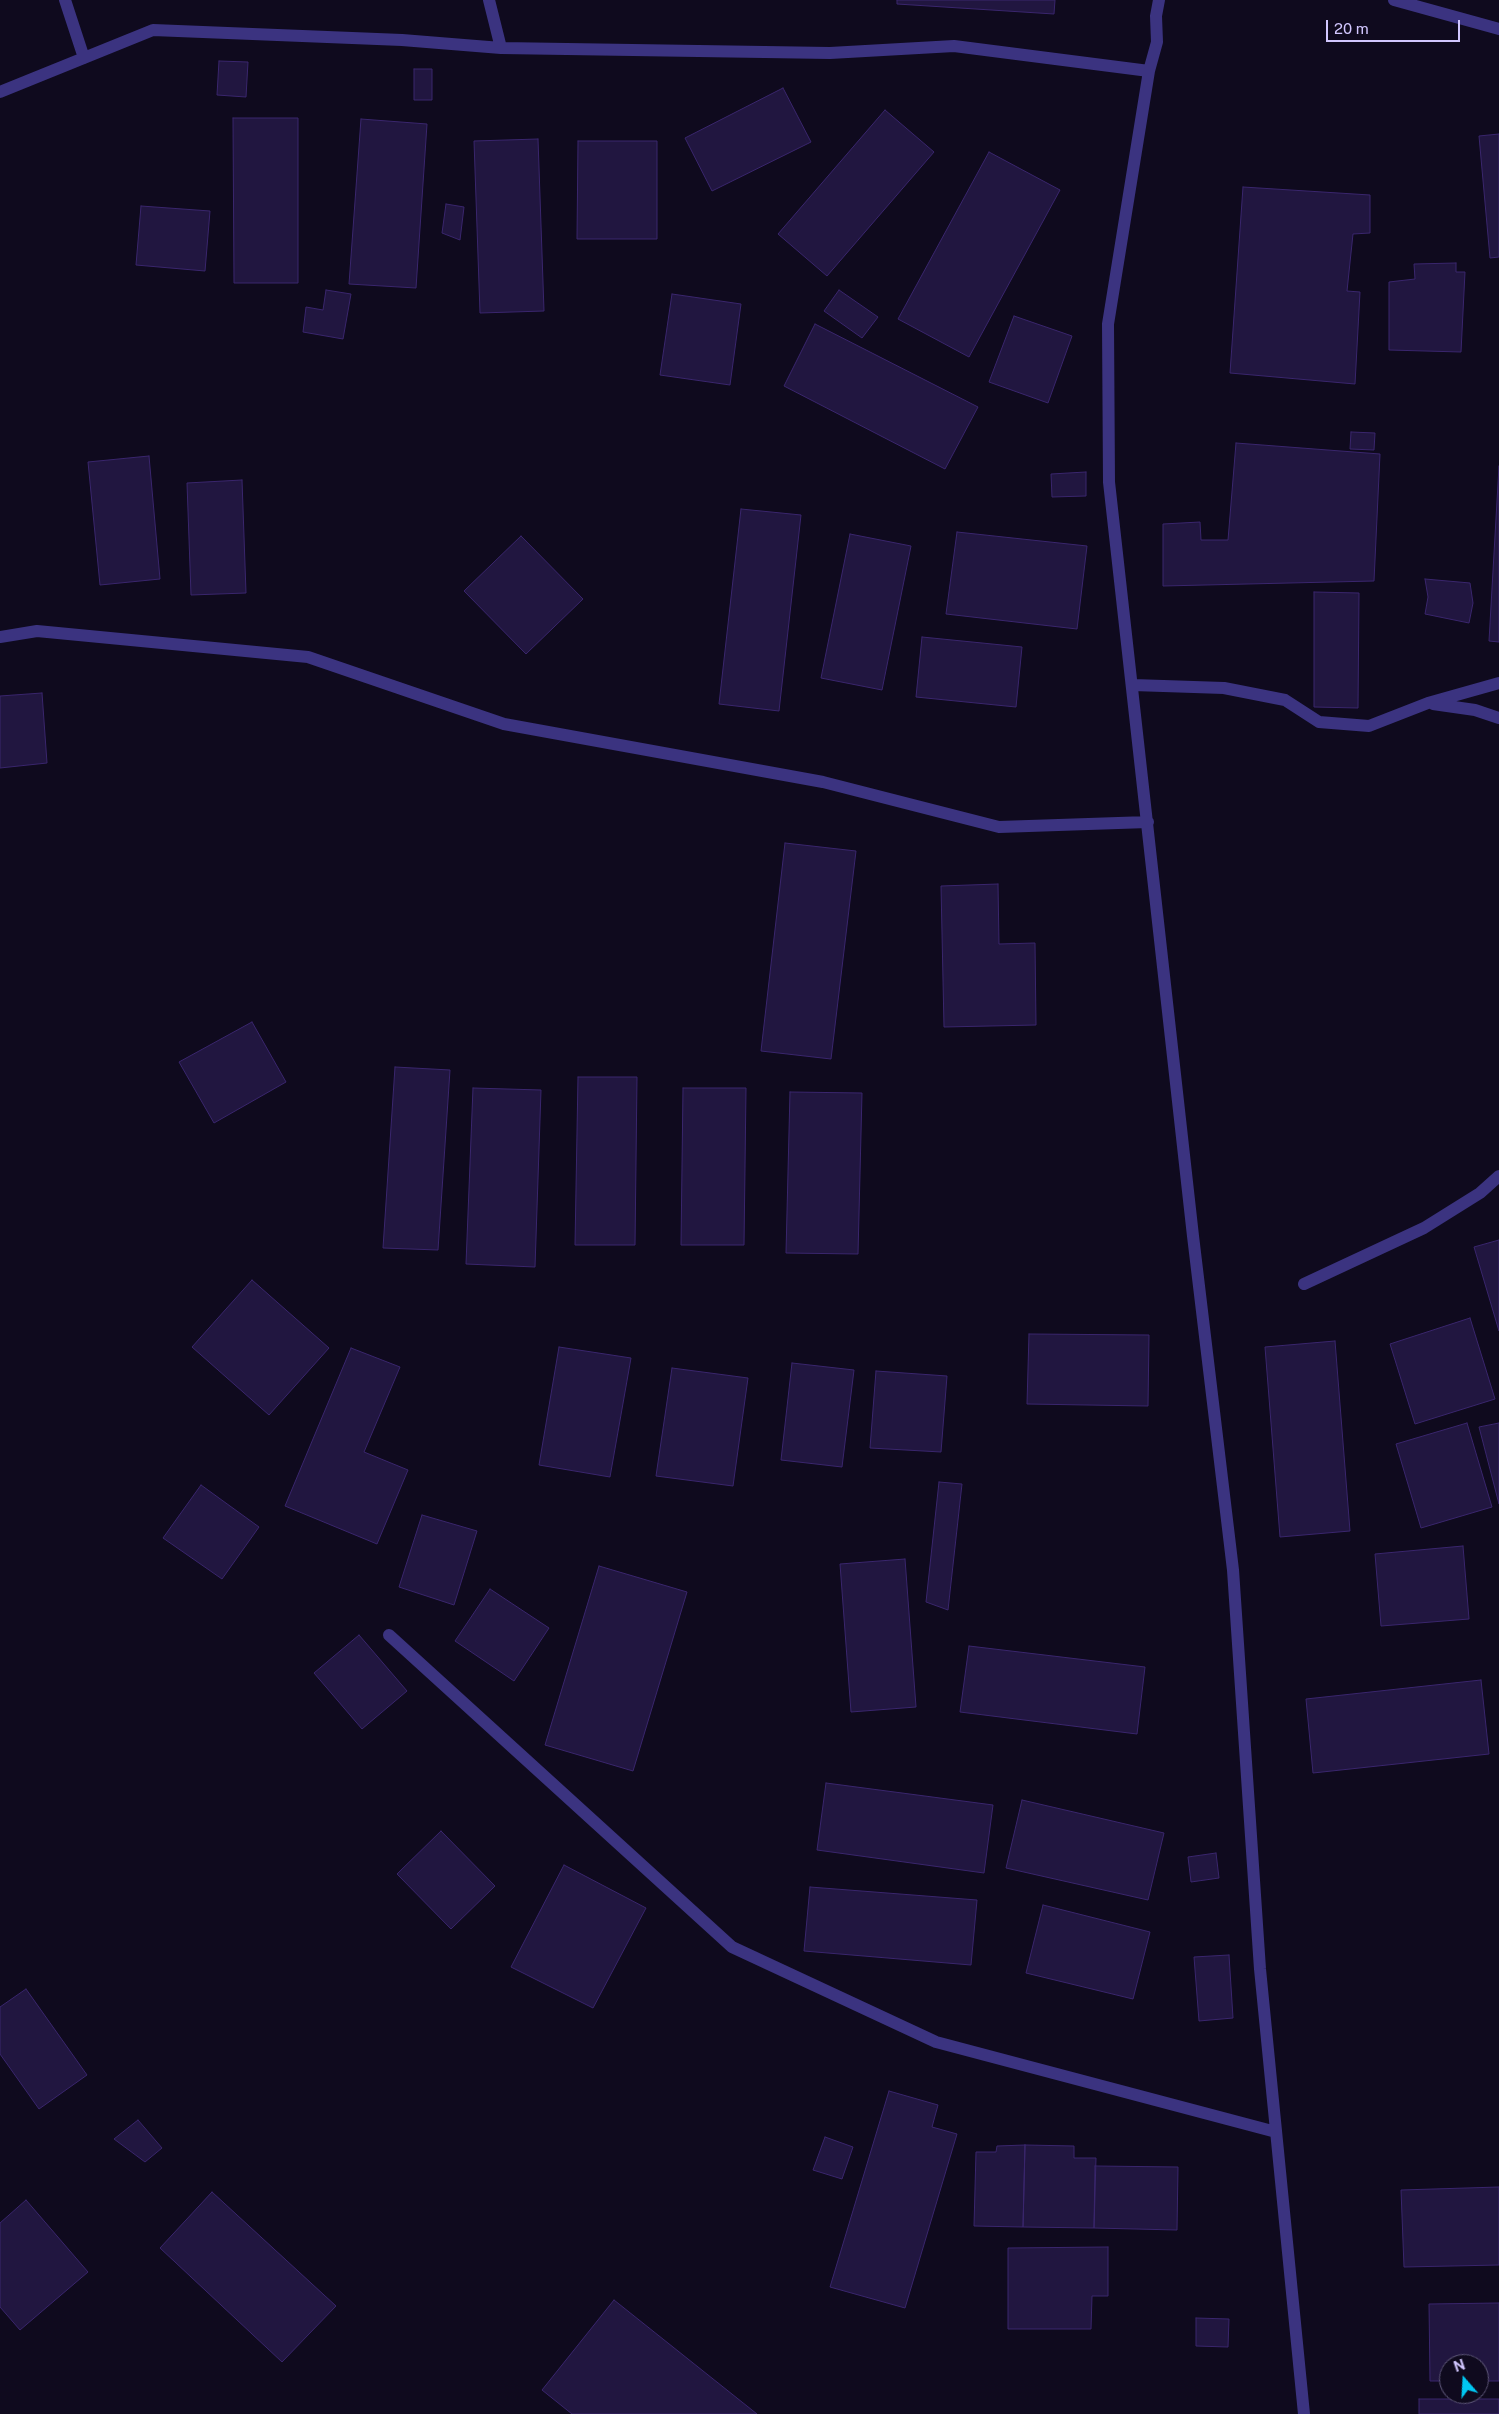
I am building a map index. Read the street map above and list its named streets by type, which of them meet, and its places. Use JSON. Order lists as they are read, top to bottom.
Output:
{
  "scale_bar": "20 m",
  "north": "top"
}
